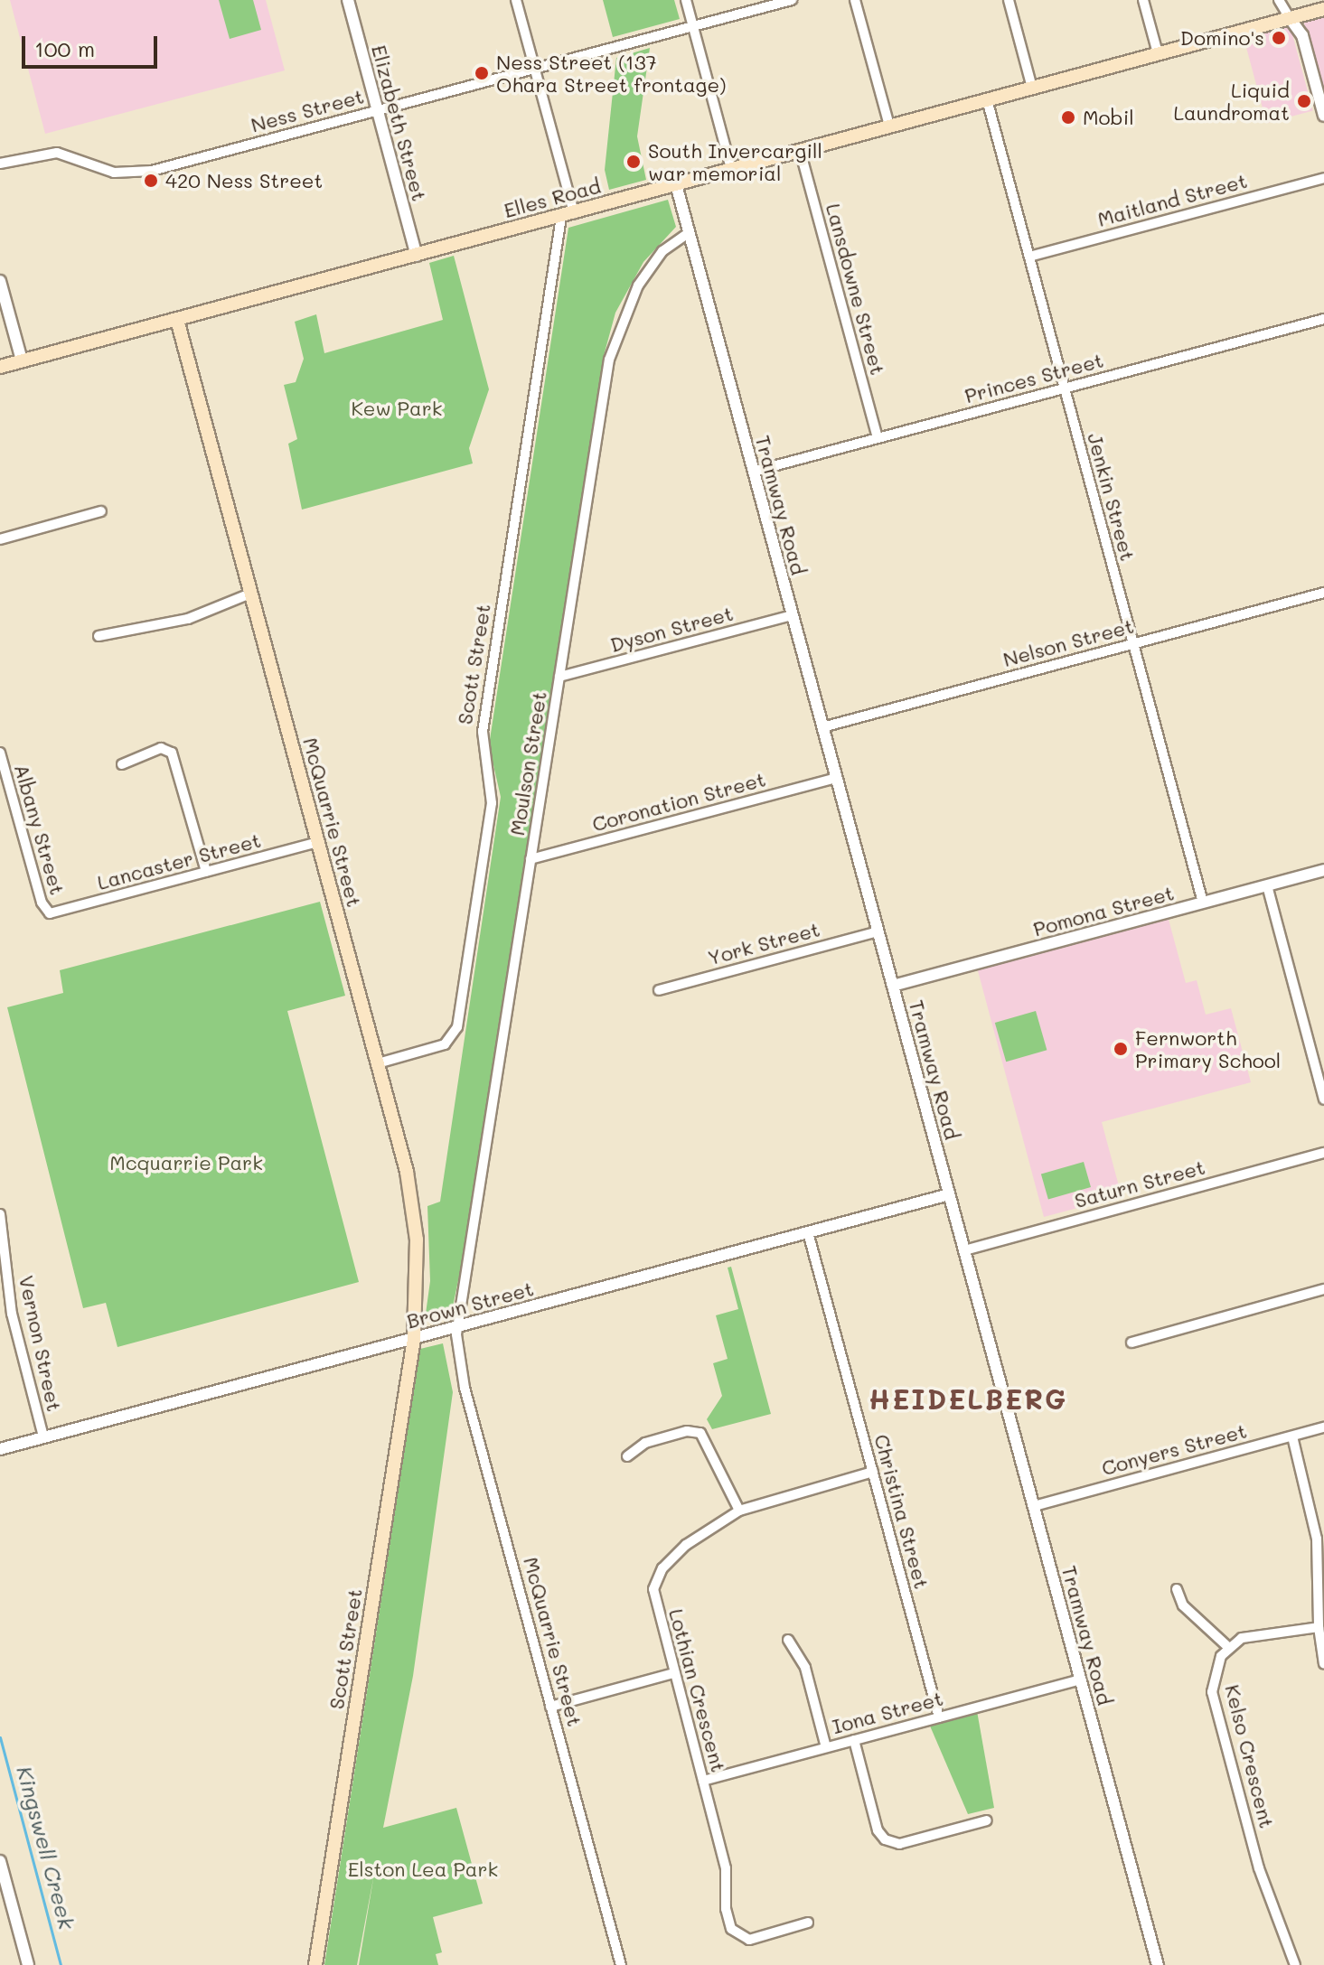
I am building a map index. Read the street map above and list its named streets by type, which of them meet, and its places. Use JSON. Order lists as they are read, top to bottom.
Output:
{
  "streets": {
    "main road": ["Elles Road", "Scott Street", "McQuarrie Street"],
    "street": [
      "Ness Street",
      "Elizabeth Street",
      "Maitland Street",
      "Lansdowne Street",
      "Princes Street",
      "Jenkin Street",
      "Tramway Road",
      "Dyson Street",
      "Nelson Street",
      "Moulson Street",
      "Coronation Street",
      "Albany Street",
      "Lancaster Street",
      "Pomona Street",
      "York Street",
      "Saturn Street",
      "Brown Street",
      "Vernon Street",
      "Conyers Street",
      "Christina Street",
      "Lothian Crescent",
      "Iona Street",
      "Kelso Crescent"
    ]
  },
  "crossings": [
    ["Ness Street", "Elizabeth Street"],
    ["Elizabeth Street", "Elles Road"],
    ["Elles Road", "Lansdowne Street"],
    ["Elles Road", "Jenkin Street"],
    ["Elles Road", "Tramway Road"],
    ["Elles Road", "Scott Street"],
    ["Elles Road", "McQuarrie Street"],
    ["Maitland Street", "Jenkin Street"],
    ["Lansdowne Street", "Princes Street"],
    ["Princes Street", "Jenkin Street"],
    ["Princes Street", "Tramway Road"],
    ["Jenkin Street", "Nelson Street"],
    ["Jenkin Street", "Pomona Street"],
    ["Tramway Road", "Dyson Street"],
    ["Tramway Road", "Nelson Street"],
    ["Tramway Road", "Moulson Street"],
    ["Tramway Road", "Coronation Street"],
    ["Tramway Road", "Pomona Street"],
    ["Tramway Road", "York Street"],
    ["Tramway Road", "Saturn Street"],
    ["Tramway Road", "Brown Street"],
    ["Tramway Road", "Conyers Street"],
    ["Tramway Road", "Iona Street"],
    ["Dyson Street", "Moulson Street"],
    ["Scott Street", "McQuarrie Street"],
    ["Scott Street", "Brown Street"],
    ["Moulson Street", "Coronation Street"],
    ["Moulson Street", "McQuarrie Street"],
    ["Moulson Street", "Brown Street"],
    ["McQuarrie Street", "Lancaster Street"],
    ["McQuarrie Street", "Brown Street"],
    ["Albany Street", "Lancaster Street"],
    ["Brown Street", "Vernon Street"],
    ["Brown Street", "Christina Street"],
    ["Christina Street", "Lothian Crescent"],
    ["Christina Street", "Iona Street"],
    ["Lothian Crescent", "Iona Street"]
  ],
  "districts": ["HEIDELBERG"],
  "water": ["Kingswell Creek"],
  "parks": ["Kew Park", "Mcquarrie Park", "Elston Lea Park"],
  "places": [
    "Domino's",
    "Ness Street (137 Ohara Street frontage)",
    "Liquid Laundromat",
    "Mobil",
    "South Invercargill war memorial",
    "420 Ness Street",
    "Fernworth Primary School"
  ],
  "scale_bar": "100 m"
}
